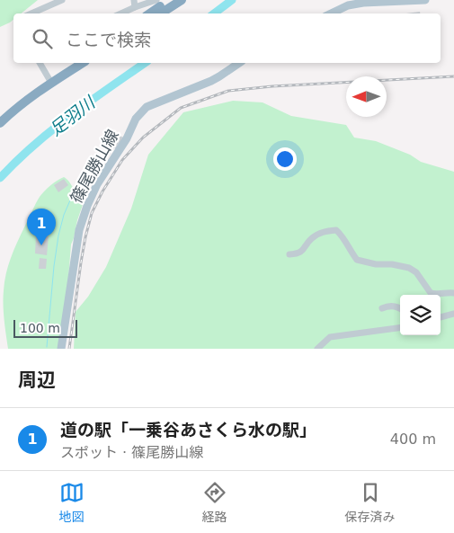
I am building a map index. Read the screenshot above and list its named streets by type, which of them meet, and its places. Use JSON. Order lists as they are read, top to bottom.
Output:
{
  "streets": {
    "main road": ["篠尾勝山線"]
  },
  "water": ["足羽川"],
  "scale_bar": "100 m",
  "north": "left",
  "page": {
    "search": "ここで検索",
    "pins": "1",
    "scale": "100 m",
    "heading": "周辺",
    "list": [
      {
        "mark": "1",
        "name": "道の駅「一乗谷あさくら水の駅」",
        "note": "スポット · 篠尾勝山線",
        "value": "400 m"
      }
    ],
    "nav": ["地図", "経路", "保存済み"]
  }
}
